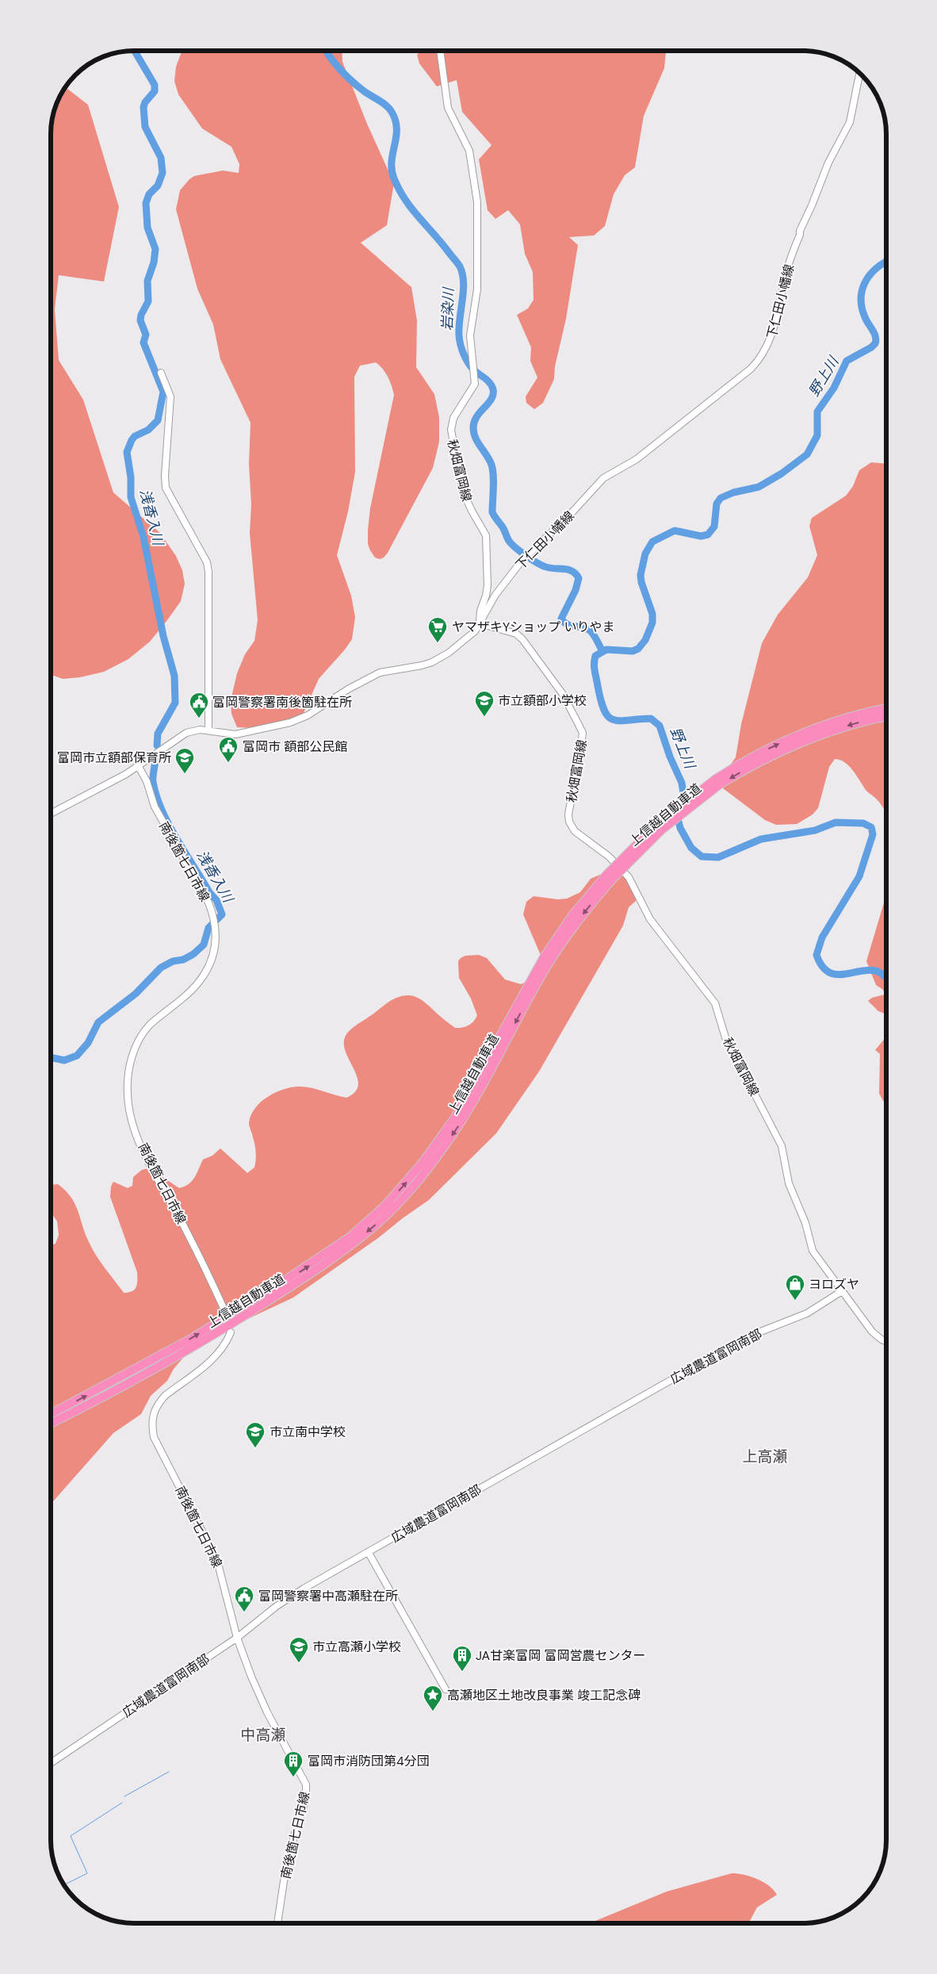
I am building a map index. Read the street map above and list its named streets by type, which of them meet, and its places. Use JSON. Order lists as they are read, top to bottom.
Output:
{
  "streets": {
    "highway": ["上信越自動車道"],
    "main road": [
      "下仁田小幡線",
      "秋畑富岡線",
      "南後箇七日市線",
      "広域農道富岡南部"
    ]
  },
  "crossings": [
    ["下仁田小幡線", "秋畑富岡線"],
    ["下仁田小幡線", "南後箇七日市線"],
    ["秋畑富岡線", "広域農道富岡南部"],
    ["南後箇七日市線", "広域農道富岡南部"]
  ],
  "districts": ["上高瀬", "中高瀬"],
  "water": ["岩染川", "野上川", "浅香入川"],
  "places": {
    "supermarket": ["ヤマザキYショップ いりやま"],
    "school or university": [
      "市立額部小学校",
      "富岡市立額部保育所",
      "市立南中学校",
      "市立高瀬小学校"
    ],
    "public building": ["富岡警察署南後箇駐在所", "富岡市 額部公民館", "富岡警察署中高瀬駐在所"],
    "shop": ["ヨロズヤ"],
    "building": ["JA甘楽富岡 富岡営農センター", "富岡市消防団第4分団"],
    "place": ["高瀬地区土地改良事業 竣工記念碑"]
  }
}
